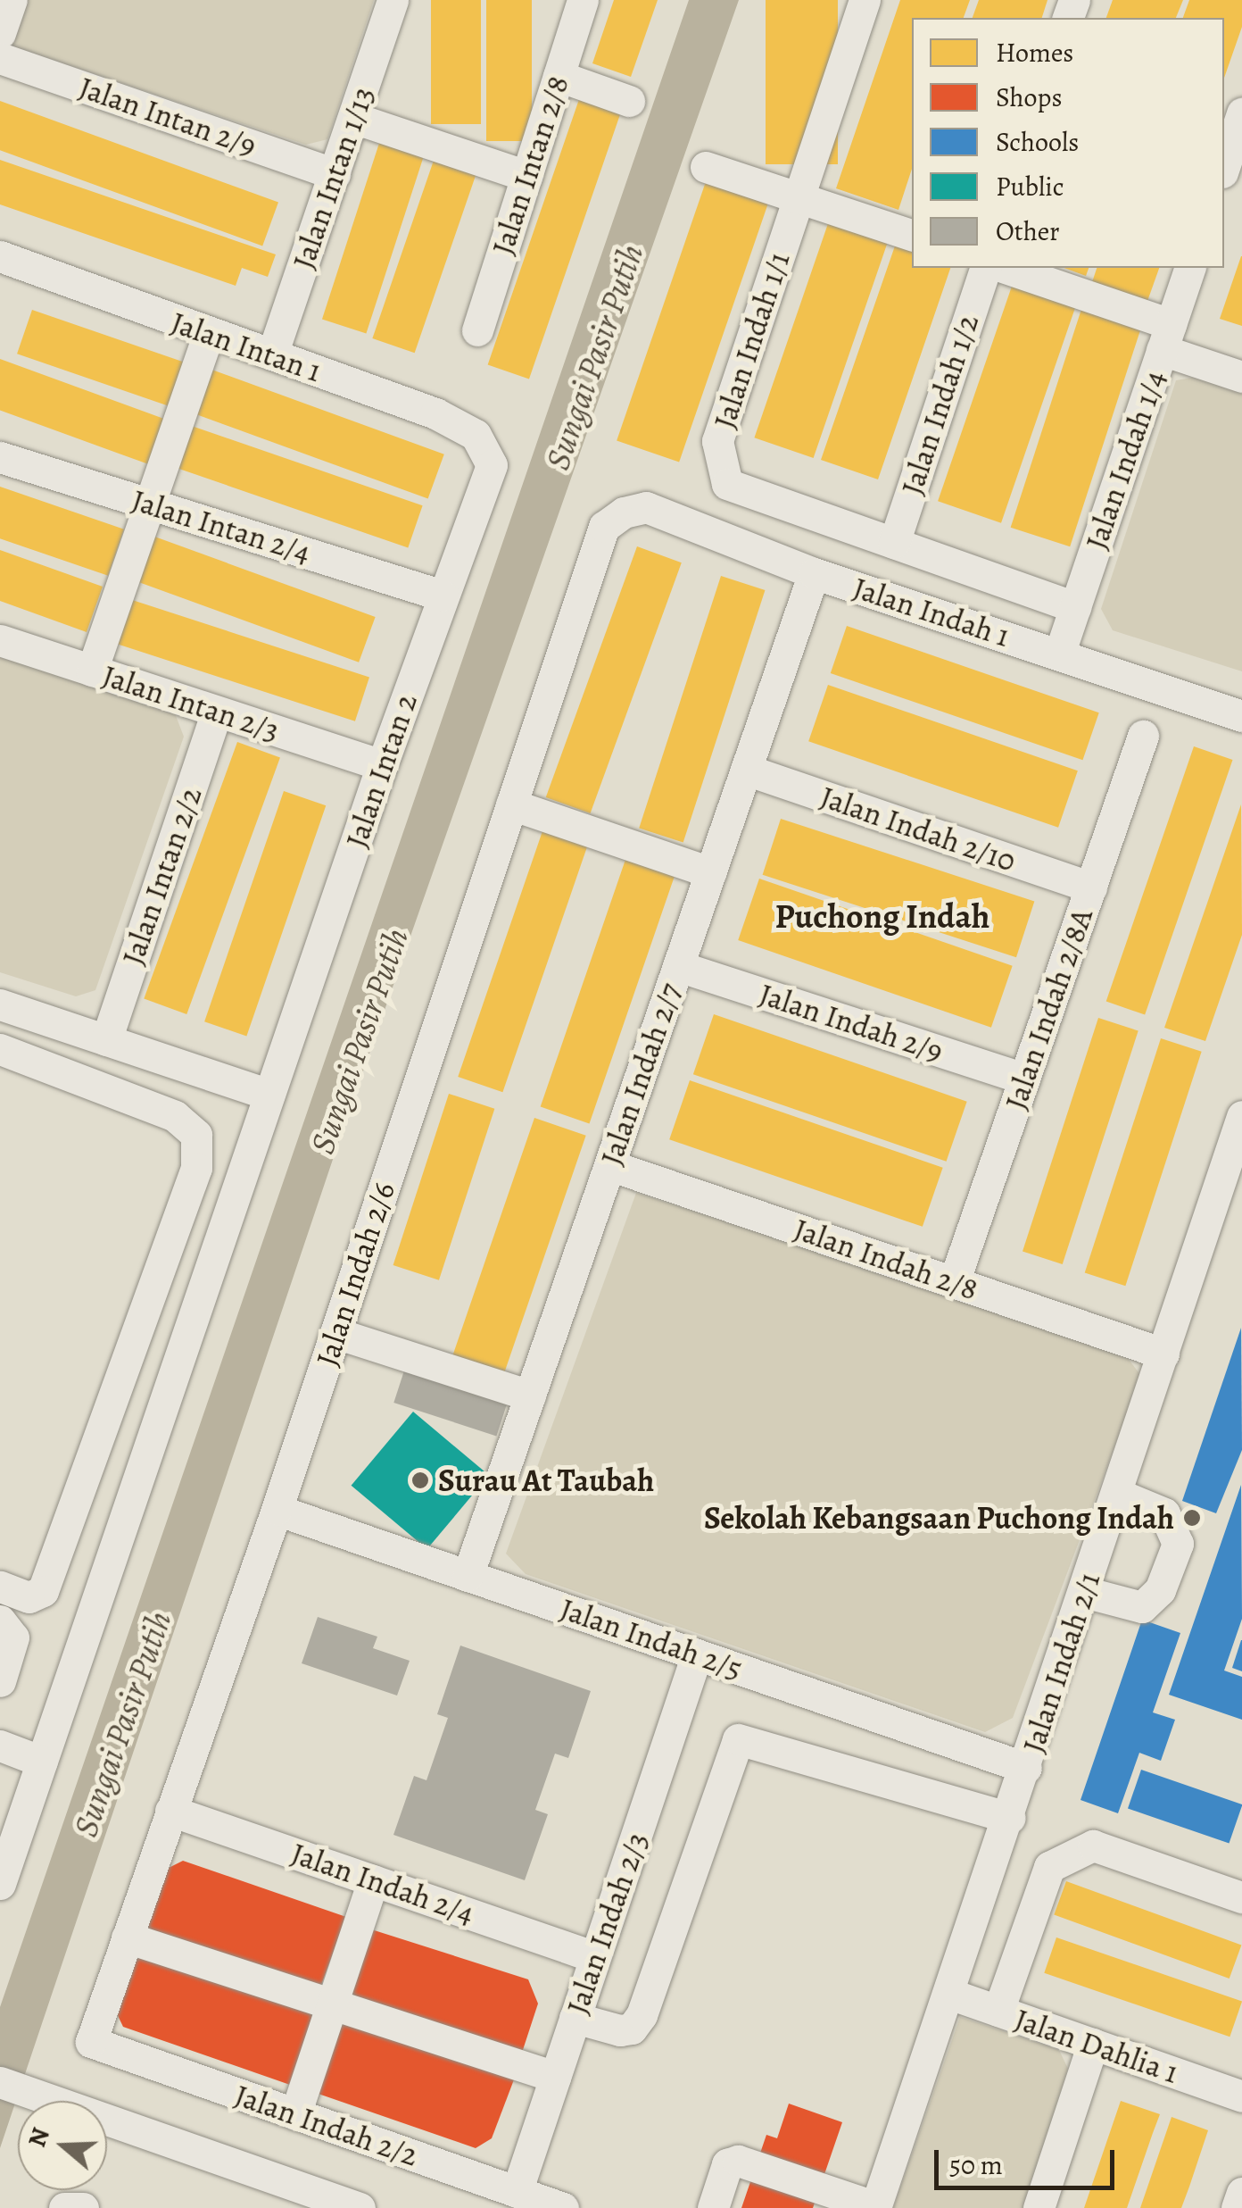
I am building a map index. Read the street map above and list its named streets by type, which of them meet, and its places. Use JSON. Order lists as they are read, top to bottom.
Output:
{
  "streets": {
    "street": [
      "Jalan Intan 2/9",
      "Jalan Intan 2/8",
      "Jalan Intan 1/13",
      "Jalan Indah 1/1",
      "Jalan Intan 1",
      "Jalan Indah 1/2",
      "Jalan Indah 1/4",
      "Jalan Intan 2/4",
      "Jalan Indah 1",
      "Jalan Intan 2/3",
      "Jalan Intan 2",
      "Jalan Indah 2/10",
      "Jalan Intan 2/2",
      "Jalan Indah 2/8A",
      "Jalan Indah 2/9",
      "Jalan Indah 2/7",
      "Jalan Indah 2/8",
      "Jalan Indah 2/6",
      "Jalan Indah 2/5",
      "Jalan Indah 2/1",
      "Jalan Indah 2/4",
      "Jalan Indah 2/3",
      "Jalan Dahlia 1",
      "Jalan Indah 2/2"
    ]
  },
  "crossings": [
    ["Jalan Intan 2/9", "Jalan Intan 1/13"],
    ["Jalan Intan 1/13", "Jalan Intan 1"],
    ["Jalan Indah 1/1", "Jalan Indah 1/2"],
    ["Jalan Indah 1/1", "Jalan Indah 1/4"],
    ["Jalan Intan 1", "Jalan Intan 2"],
    ["Jalan Indah 1/4", "Jalan Indah 1"],
    ["Jalan Intan 2/4", "Jalan Intan 2"],
    ["Jalan Indah 1", "Jalan Indah 2/7"],
    ["Jalan Indah 1", "Jalan Indah 2/6"],
    ["Jalan Intan 2/3", "Jalan Intan 2"],
    ["Jalan Intan 2/3", "Jalan Intan 2/2"],
    ["Jalan Indah 2/10", "Jalan Indah 2/8A"],
    ["Jalan Indah 2/10", "Jalan Indah 2/7"],
    ["Jalan Indah 2/8A", "Jalan Indah 2/9"],
    ["Jalan Indah 2/8A", "Jalan Indah 2/8"],
    ["Jalan Indah 2/9", "Jalan Indah 2/7"],
    ["Jalan Indah 2/7", "Jalan Indah 2/8"],
    ["Jalan Indah 2/7", "Jalan Indah 2/5"],
    ["Jalan Indah 2/8", "Jalan Indah 2/1"],
    ["Jalan Indah 2/6", "Jalan Indah 2/5"],
    ["Jalan Indah 2/6", "Jalan Indah 2/4"],
    ["Jalan Indah 2/6", "Jalan Indah 2/2"],
    ["Jalan Indah 2/5", "Jalan Indah 2/1"],
    ["Jalan Indah 2/5", "Jalan Indah 2/3"],
    ["Jalan Indah 2/1", "Jalan Dahlia 1"],
    ["Jalan Indah 2/4", "Jalan Indah 2/3"],
    ["Jalan Indah 2/3", "Jalan Indah 2/2"]
  ],
  "districts": ["Puchong Indah"],
  "water": ["Sungai Pasir Putih"],
  "places": ["Surau At Taubah", "Sekolah Kebangsaan Puchong Indah"],
  "legend": [
    "Homes",
    "Shops",
    "Schools",
    "Public",
    "Other"
  ],
  "scale_bar": "50 m",
  "north": "left"
}
